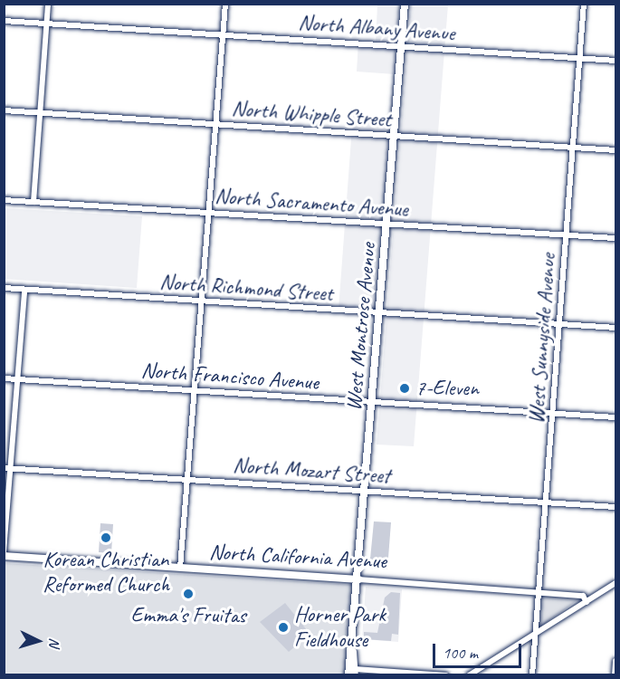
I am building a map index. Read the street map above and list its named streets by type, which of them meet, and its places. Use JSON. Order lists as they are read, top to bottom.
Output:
{
  "streets": {
    "main road": ["West Montrose Avenue", "North California Avenue"],
    "street": [
      "North Albany Avenue",
      "North Whipple Street",
      "North Sacramento Avenue",
      "North Richmond Street",
      "West Sunnyside Avenue",
      "North Francisco Avenue",
      "North Mozart Street"
    ]
  },
  "crossings": [
    ["North Albany Avenue", "West Montrose Avenue"],
    ["North Albany Avenue", "West Sunnyside Avenue"],
    ["North Whipple Street", "West Montrose Avenue"],
    ["North Whipple Street", "West Sunnyside Avenue"],
    ["North Sacramento Avenue", "West Montrose Avenue"],
    ["North Sacramento Avenue", "West Sunnyside Avenue"],
    ["North Richmond Street", "West Montrose Avenue"],
    ["North Richmond Street", "West Sunnyside Avenue"],
    ["West Montrose Avenue", "North Francisco Avenue"],
    ["West Montrose Avenue", "North Mozart Street"],
    ["West Montrose Avenue", "North California Avenue"],
    ["West Sunnyside Avenue", "North Francisco Avenue"],
    ["West Sunnyside Avenue", "North Mozart Street"],
    ["West Sunnyside Avenue", "North California Avenue"]
  ],
  "places": [
    "7-Eleven",
    "Korean Christian Reformed Church",
    "Emma's Fruitas",
    "Horner Park Fieldhouse"
  ],
  "scale_bar": "100 m",
  "north": "right"
}
